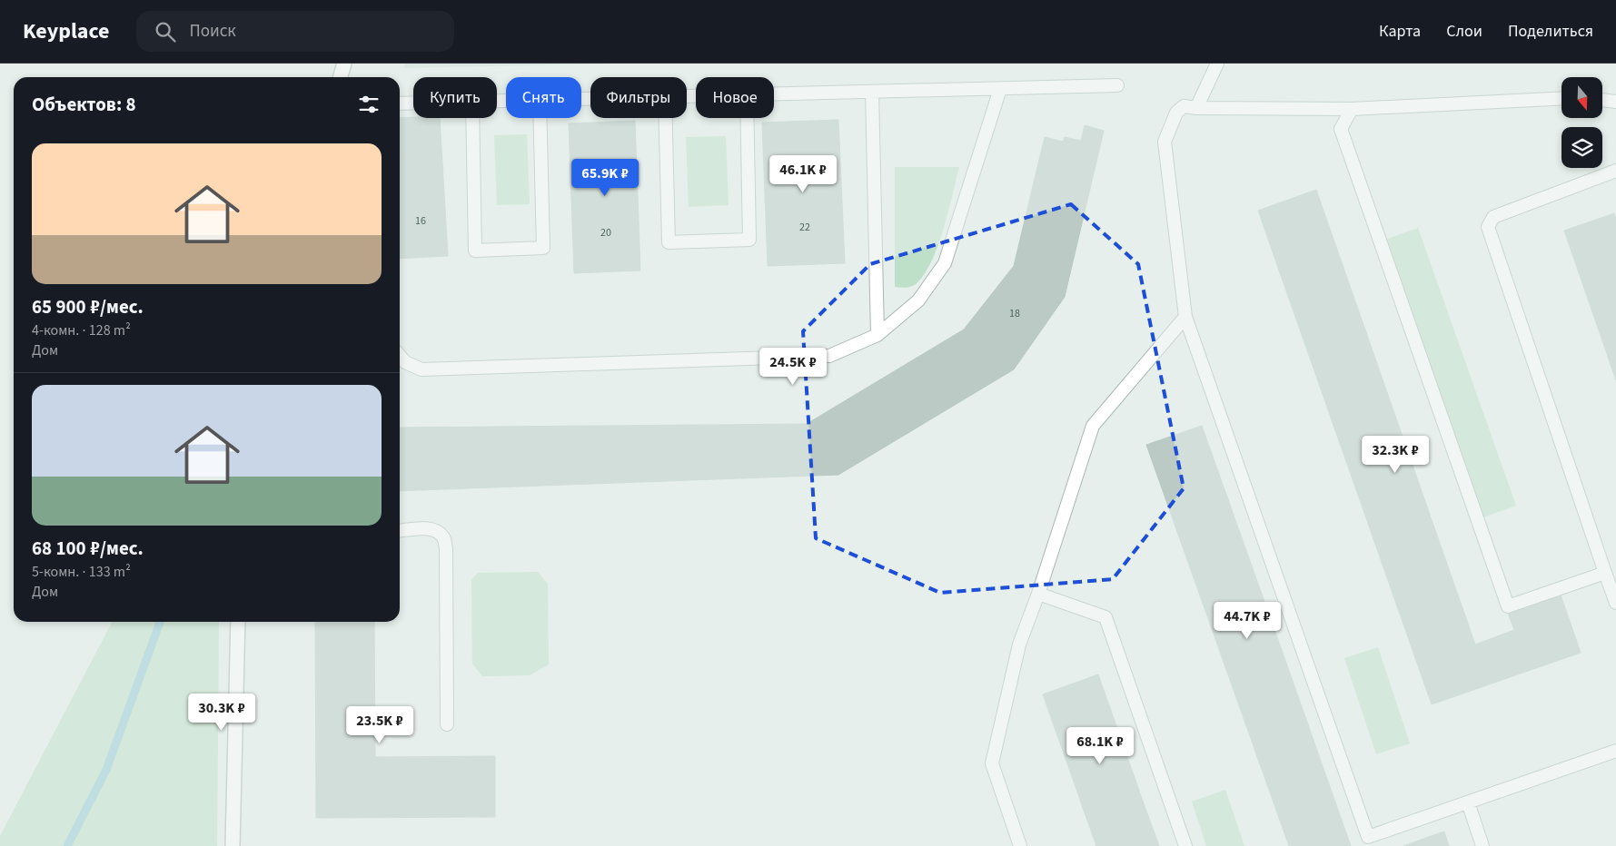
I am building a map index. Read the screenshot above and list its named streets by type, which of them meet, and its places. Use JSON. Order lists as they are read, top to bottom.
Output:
{
  "house_numbers": [
    "16",
    "22",
    "20",
    "18"
  ],
  "north": "bottom",
  "page": {
    "header": "Keyplace",
    "search": "Поиск",
    "nav": ["Карта", "Слои", "Поделиться"],
    "chip": [
      "Купить",
      "Снять",
      "Фильтры",
      "Новое"
    ],
    "heading": "Объектов: 8",
    "list": [
      {
        "name": "65 900 ₽/мес.",
        "note": "4-комн. · 128 m² · Дом"
      },
      {
        "name": "68 100 ₽/мес.",
        "note": "5-комн. · 133 m² · Дом"
      }
    ],
    "price": [
      "46.1K ₽",
      "65.9K ₽",
      "24.5K ₽",
      "32.3K ₽",
      "44.7K ₽",
      "30.3K ₽",
      "23.5K ₽",
      "68.1K ₽"
    ]
  }
}
